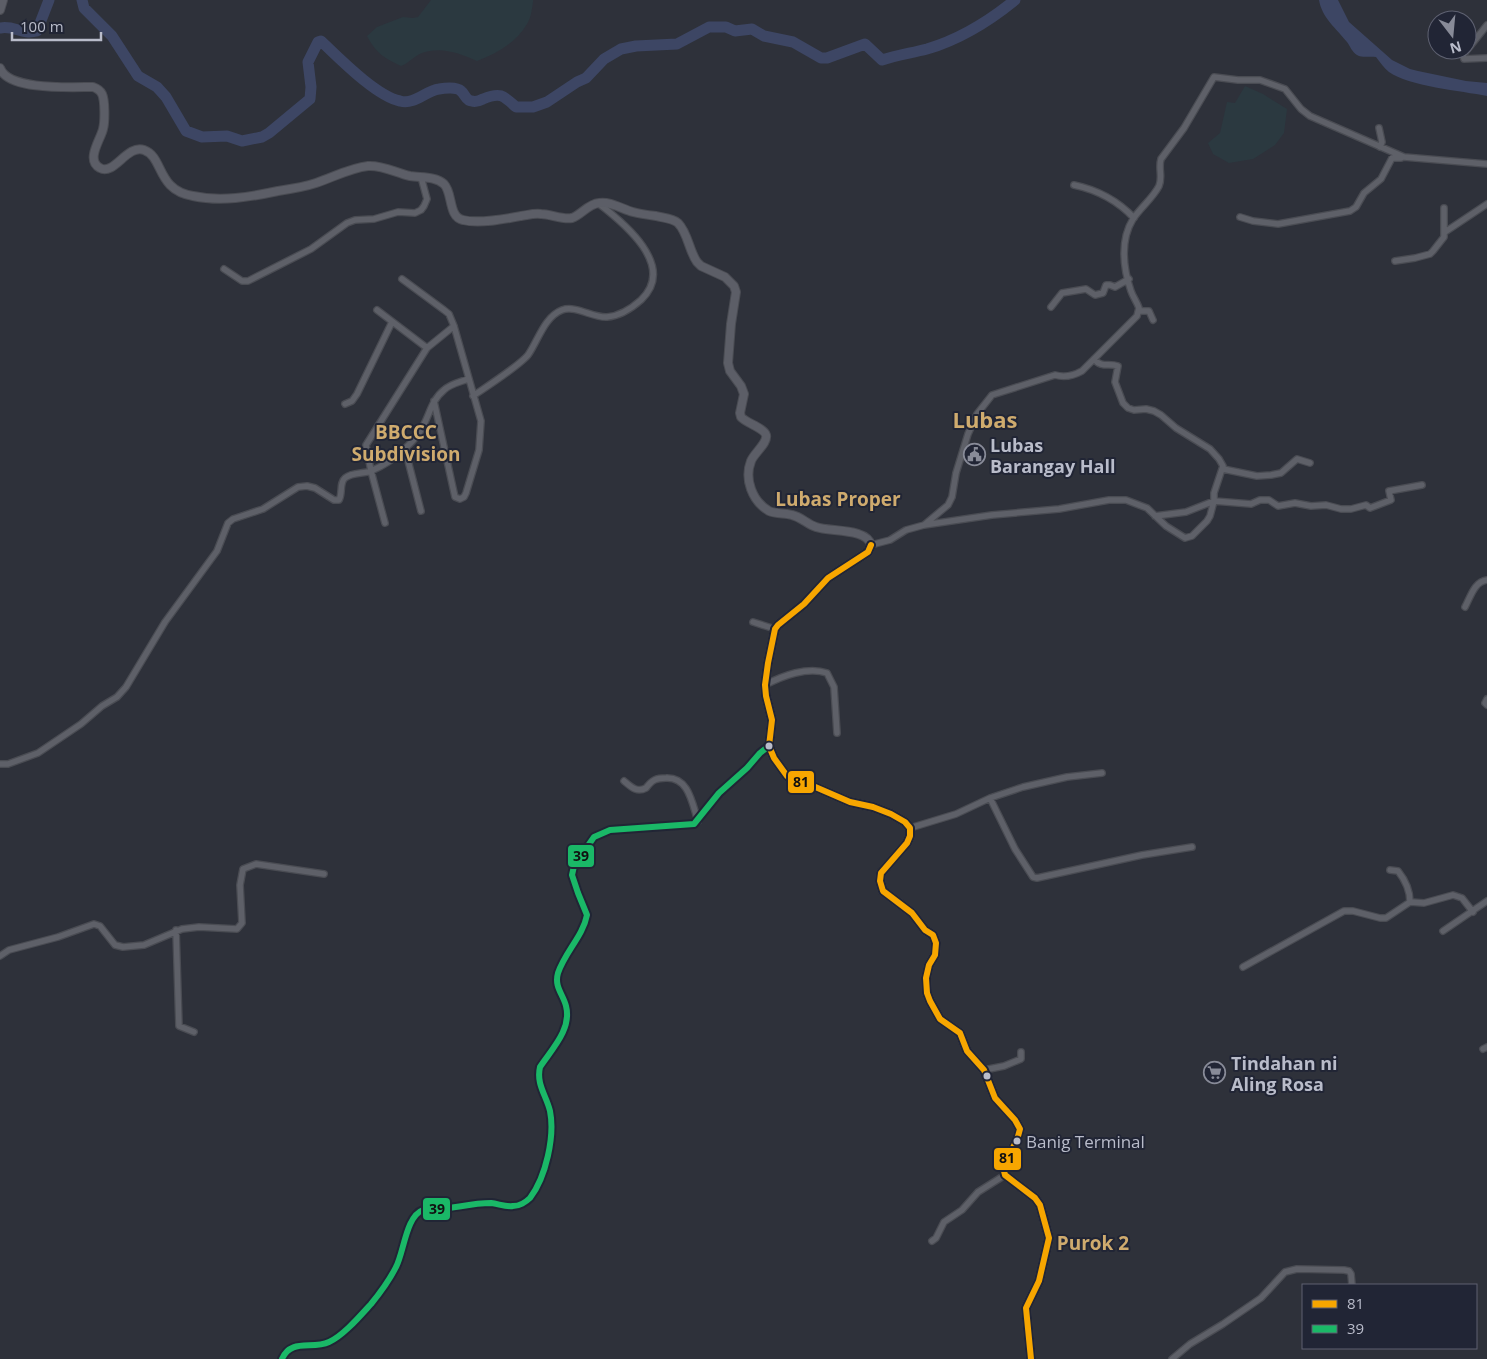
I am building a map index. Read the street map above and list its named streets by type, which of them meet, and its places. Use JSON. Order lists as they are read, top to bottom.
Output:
{
  "districts": [
    "Lubas",
    "BBCCC Subdivision",
    "Lubas Proper",
    "Purok 2"
  ],
  "places": {
    "public building": ["Lubas Barangay Hall"],
    "supermarket": ["Tindahan ni Aling Rosa"],
    "other": ["Banig Terminal"]
  },
  "lines": ["transit line 81", "transit line 39"],
  "legend": ["81", "39"],
  "scale_bar": "100 m",
  "north": "bottom"
}
